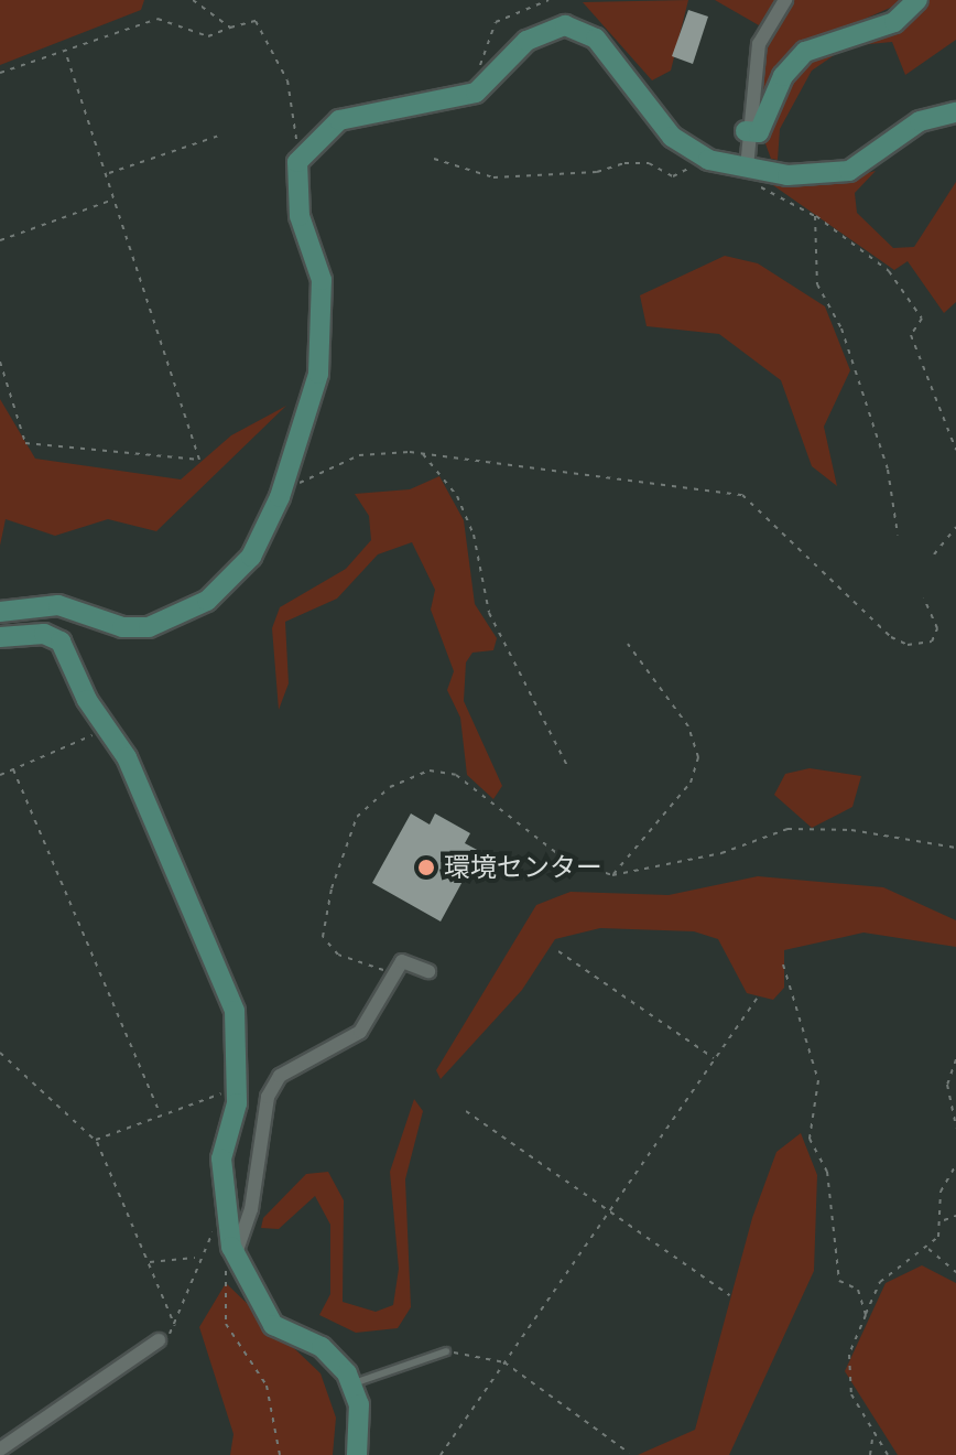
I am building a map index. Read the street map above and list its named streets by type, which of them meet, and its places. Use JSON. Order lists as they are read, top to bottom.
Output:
{
  "places": ["環境センター"]
}
